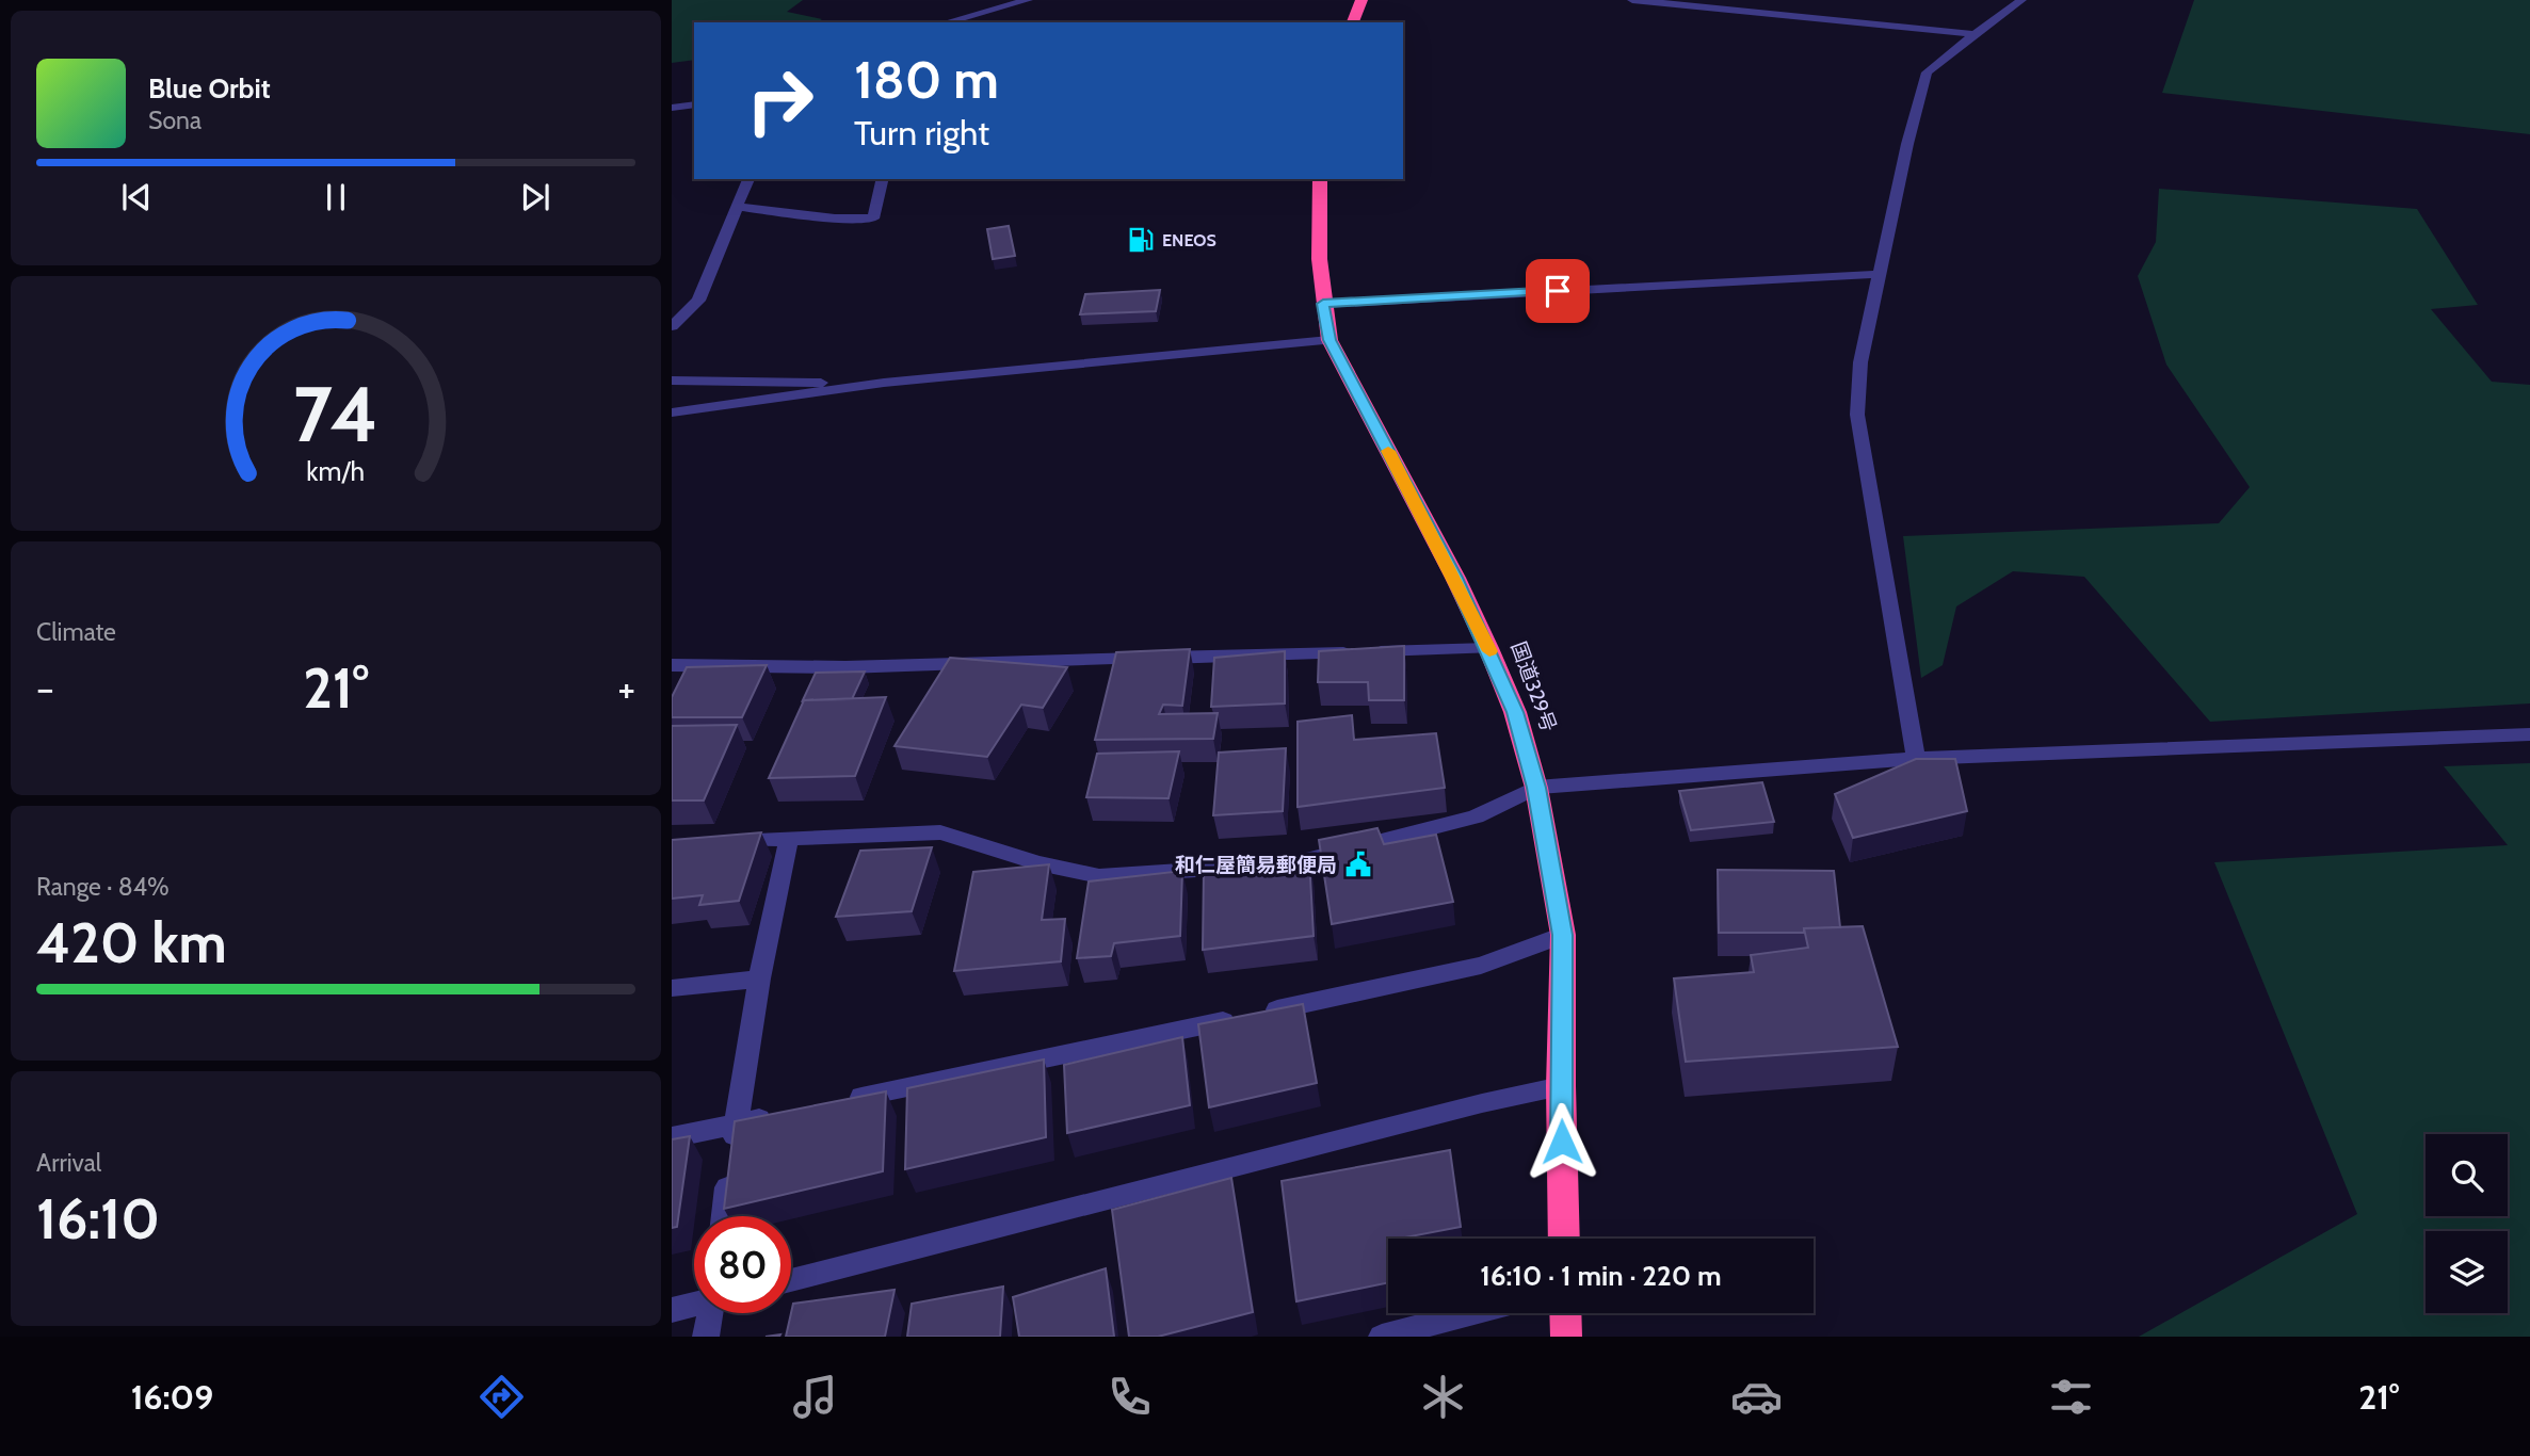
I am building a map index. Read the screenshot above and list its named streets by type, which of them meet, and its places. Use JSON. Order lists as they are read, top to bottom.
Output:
{
  "streets": {
    "highway": ["国道329号"]
  },
  "places": {
    "fuel station": ["ENEOS"],
    "public building": ["和仁屋簡易郵便局"]
  },
  "page": {
    "turn": ["180 m", "Turn right"],
    "song": ["Blue Orbit", "Sona"],
    "tile": [
      "Climate",
      ["Range · 84%", "420 km"],
      ["Arrival", "16:10"]
    ],
    "heat": ["−", "21°", "+"],
    "limit": "80",
    "trip": "16:10 · 1 min · 220 m",
    "tabs": ["16:09", "21°"],
    "gauge": ["74", "km/h"]
  }
}
